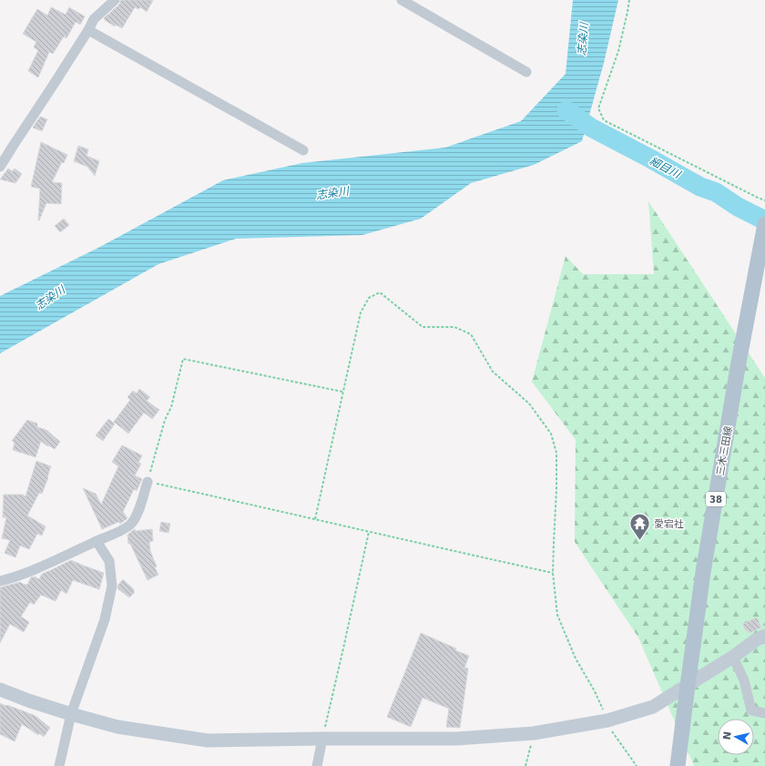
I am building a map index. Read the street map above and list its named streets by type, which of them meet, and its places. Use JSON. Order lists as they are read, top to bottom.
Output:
{
  "streets": {
    "main road": ["三木三田線", "38"]
  },
  "water": ["志染川", "細目川"],
  "places": {
    "temple": ["愛宕社"]
  },
  "north": "left"
}
